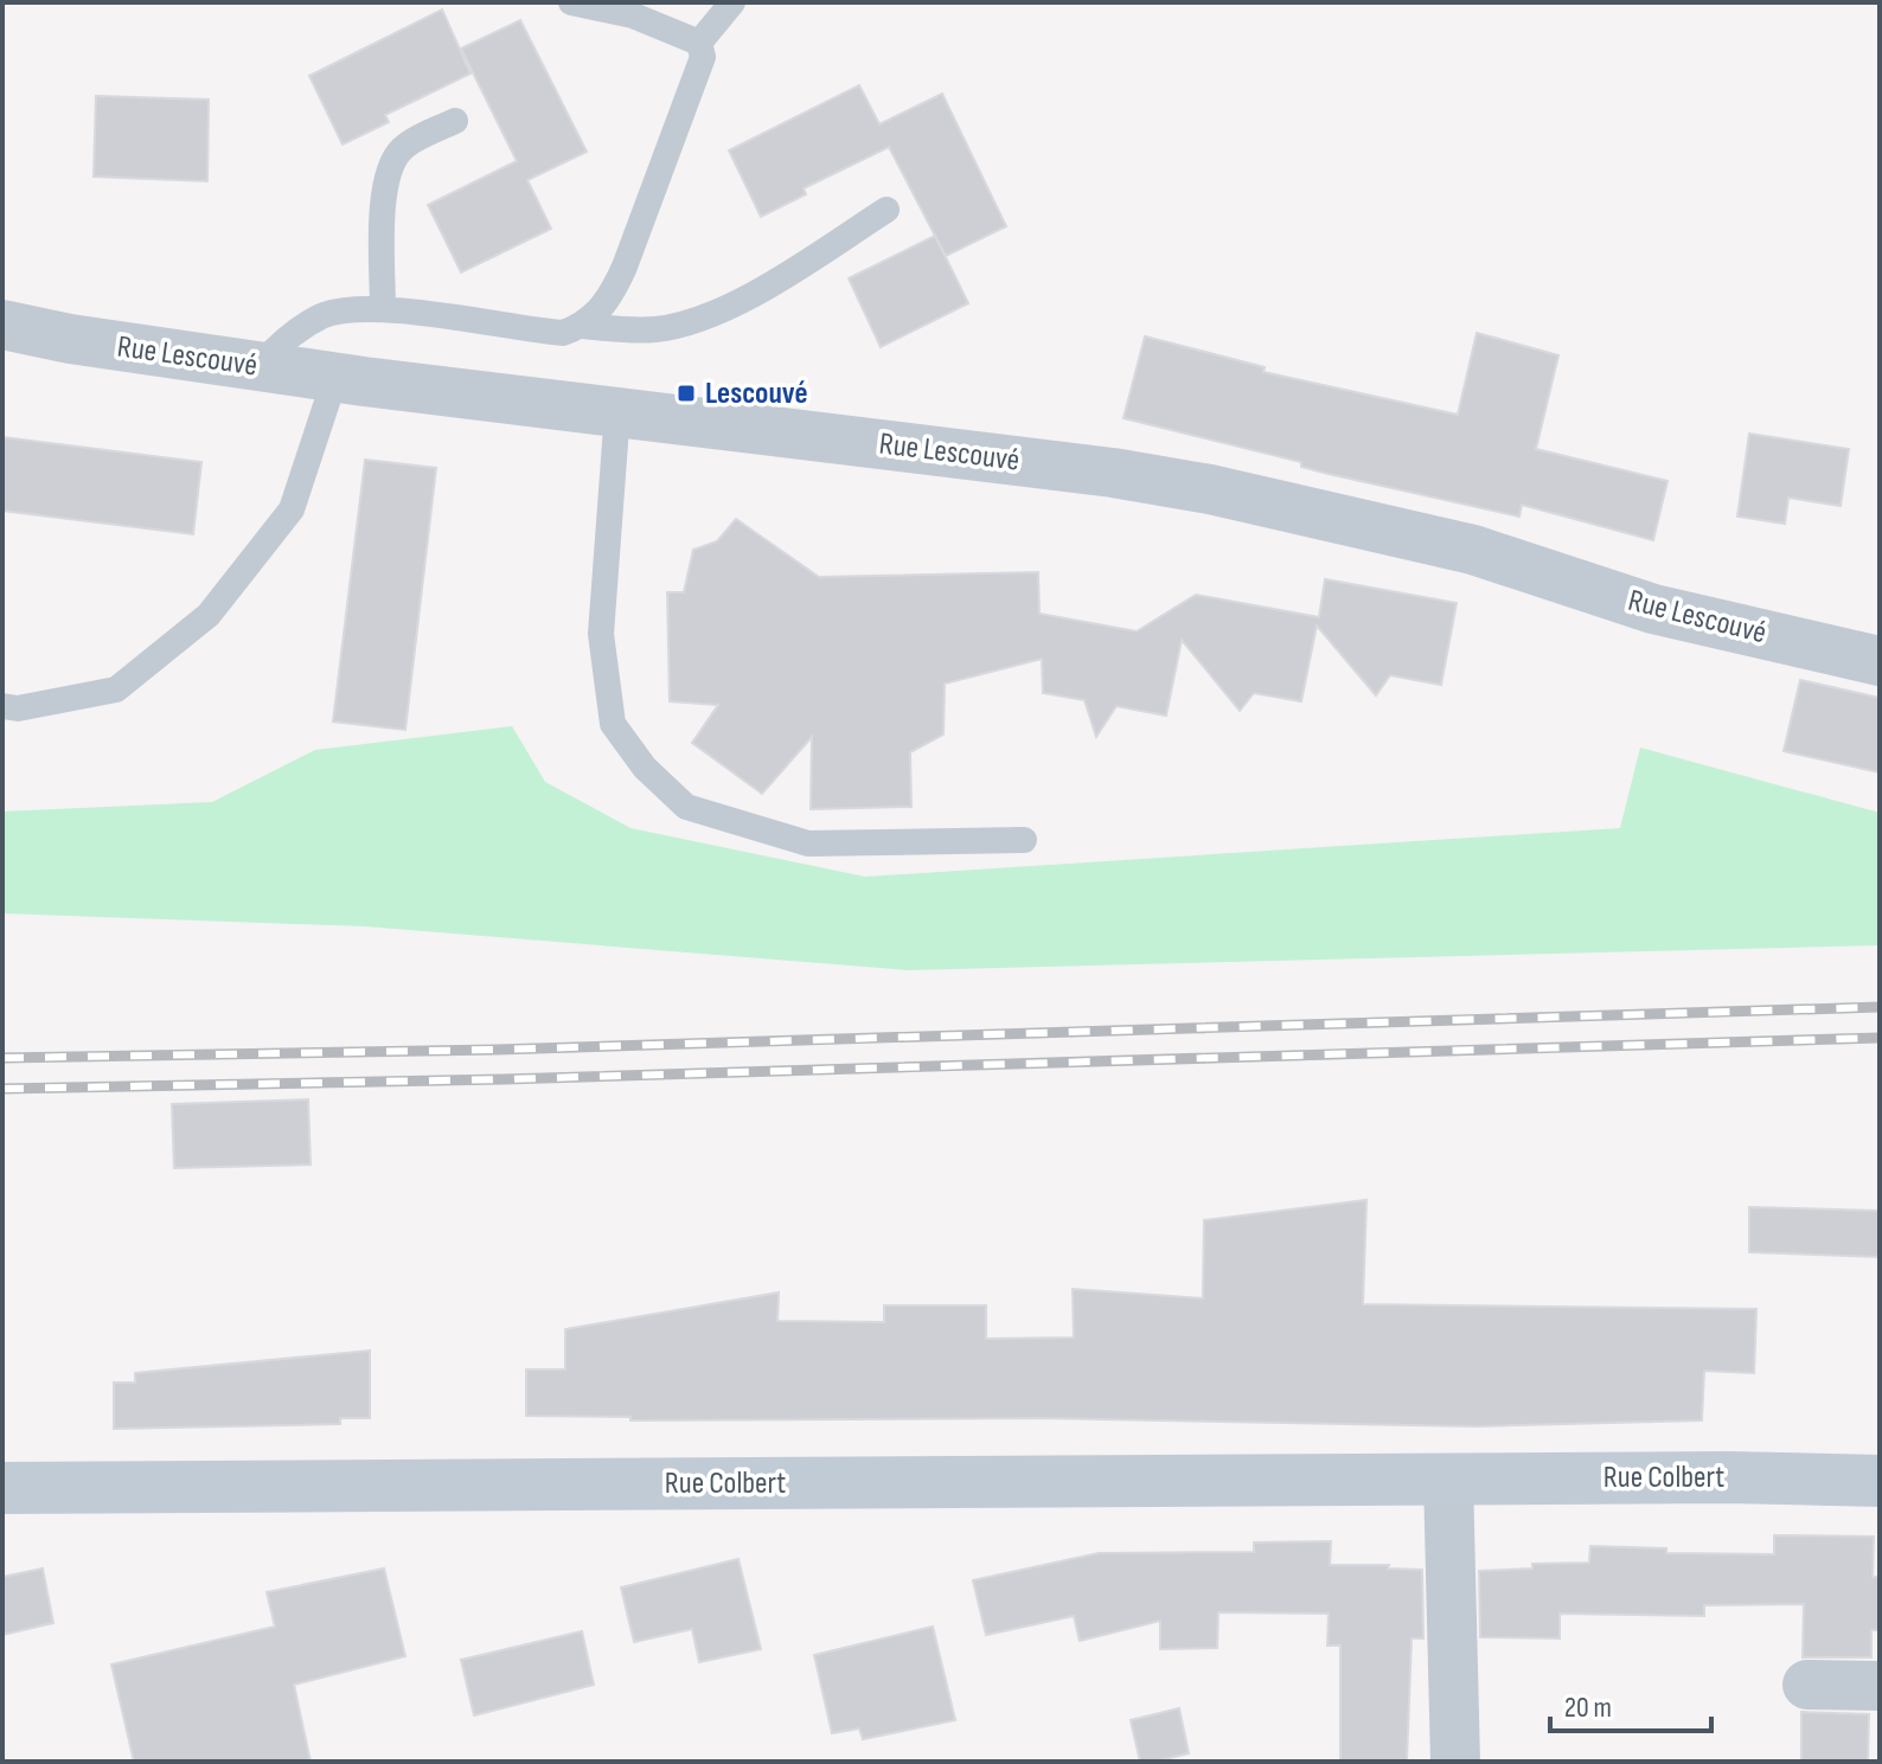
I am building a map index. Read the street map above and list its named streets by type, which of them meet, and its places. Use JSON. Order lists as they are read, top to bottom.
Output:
{
  "streets": {
    "street": ["Rue Lescouvé", "Rue Colbert"]
  },
  "places": {
    "transit": ["Lescouvé"]
  },
  "scale_bar": "20 m"
}
